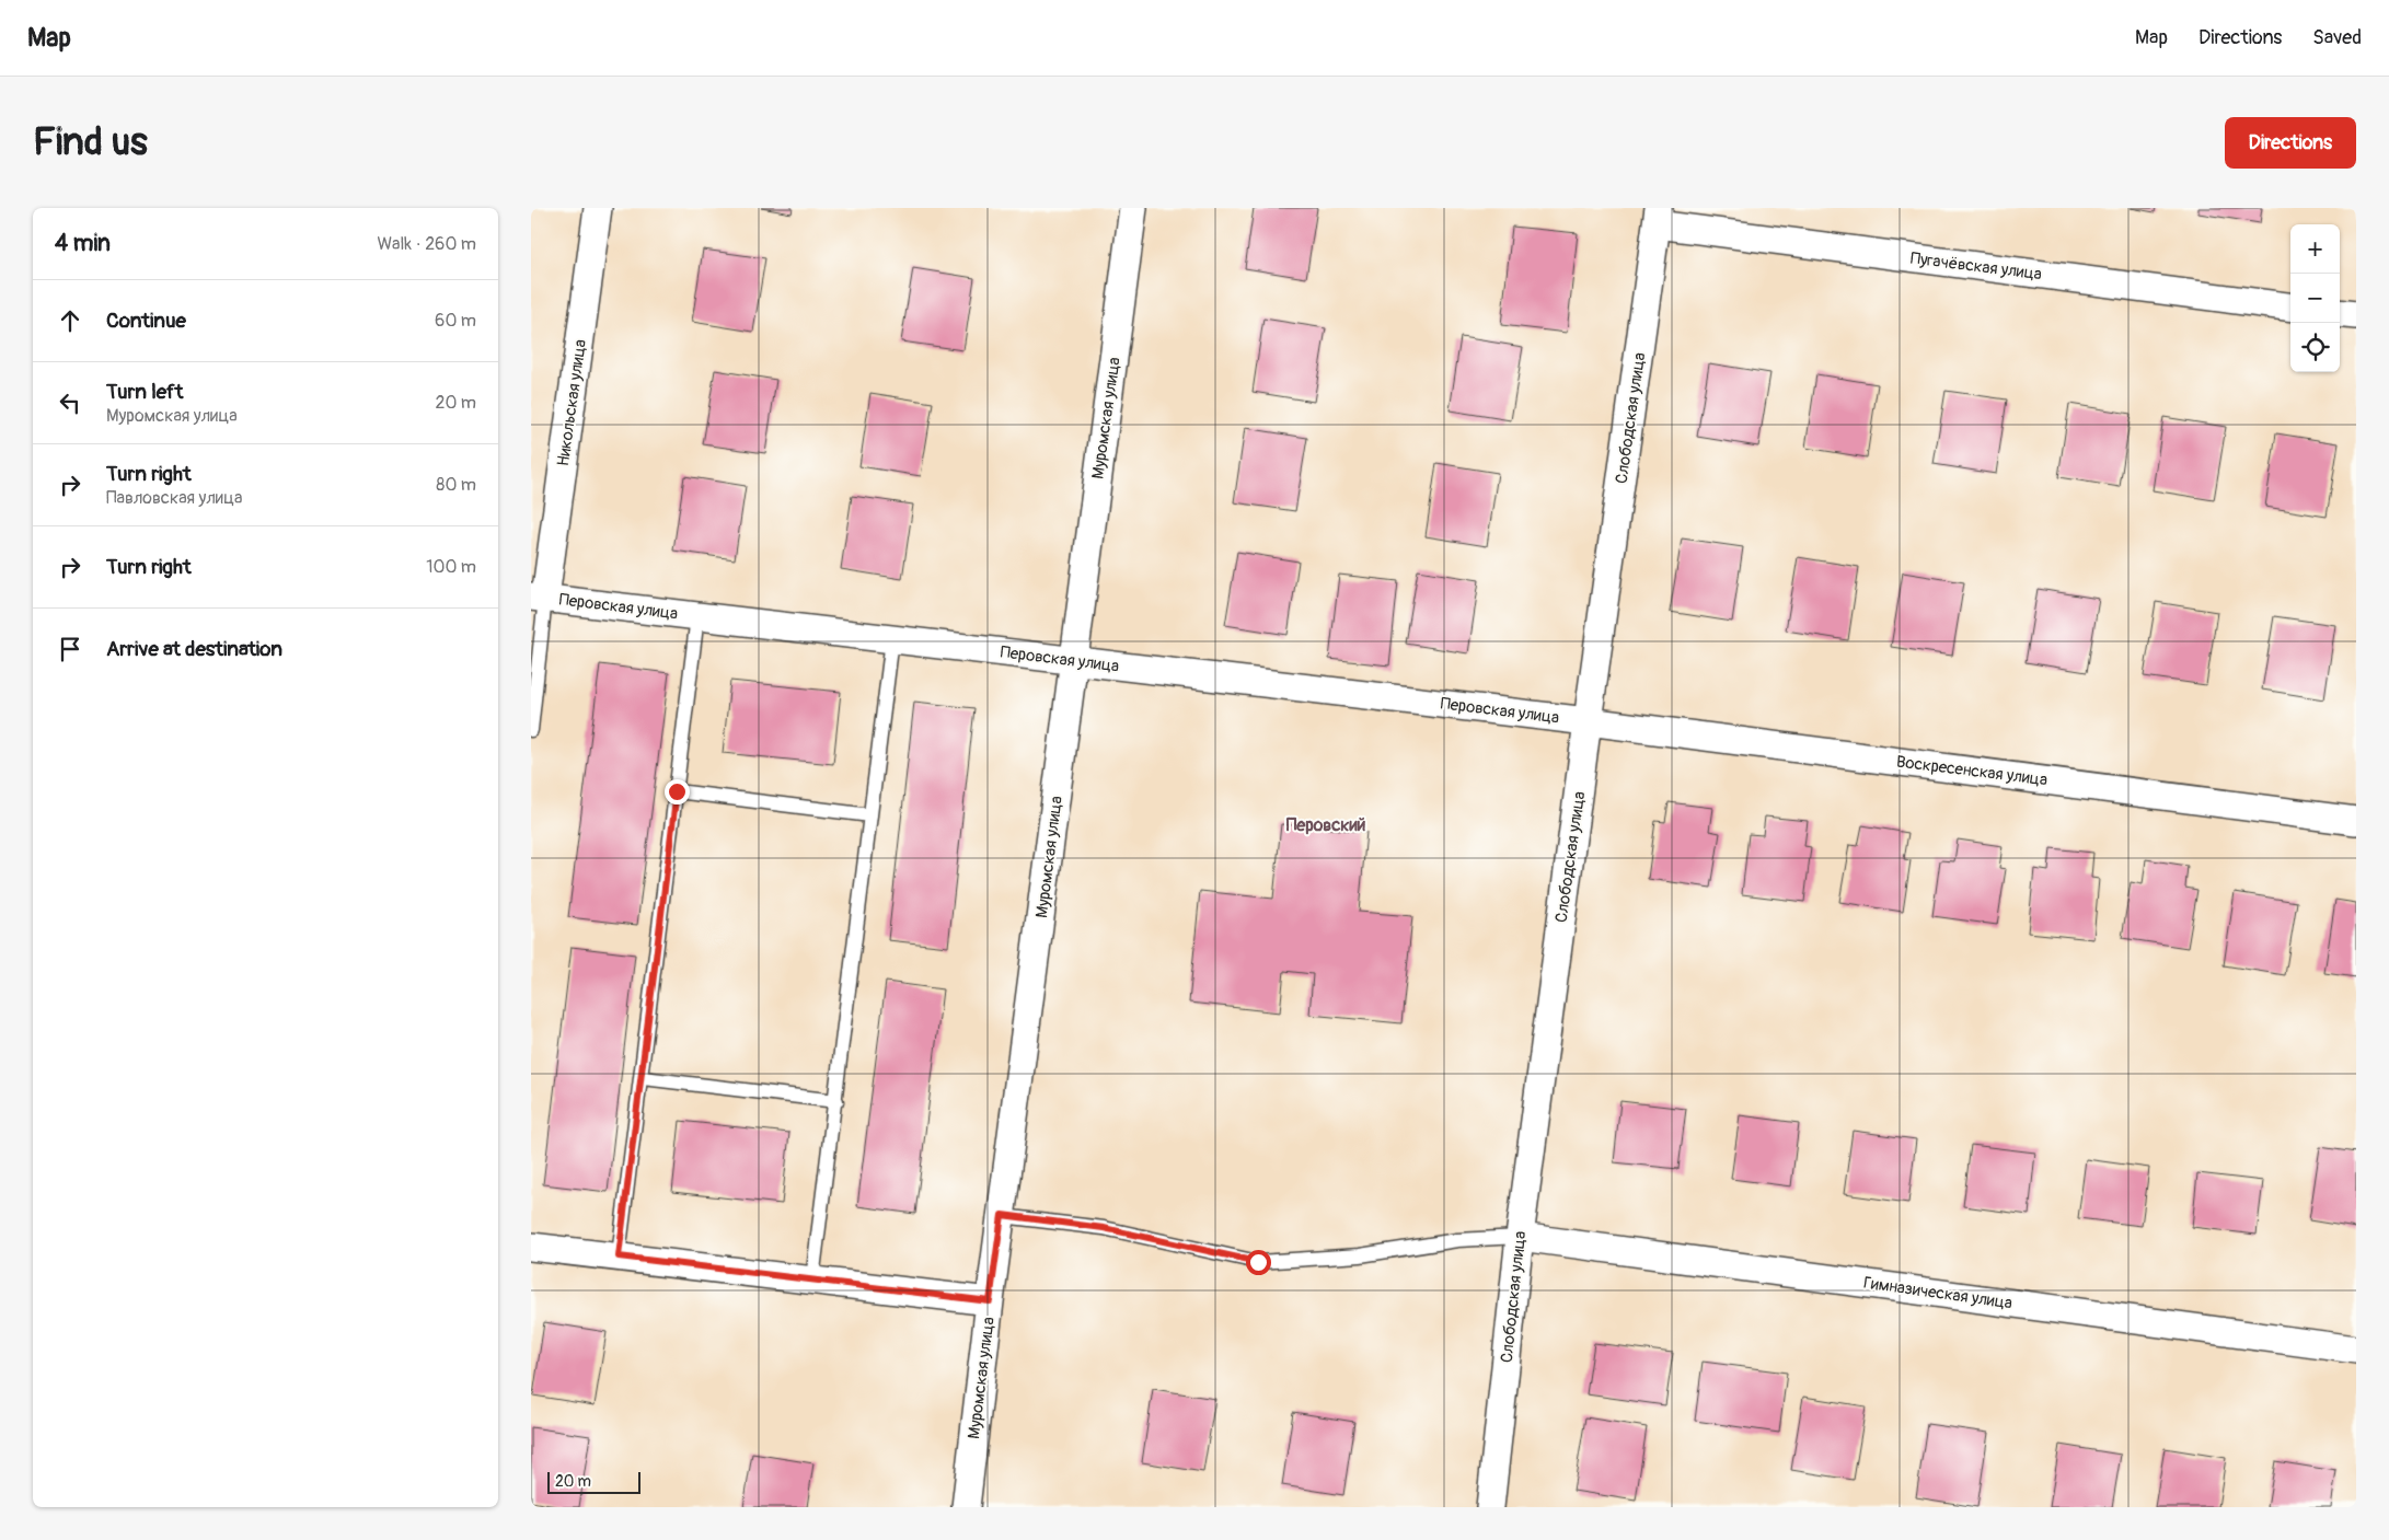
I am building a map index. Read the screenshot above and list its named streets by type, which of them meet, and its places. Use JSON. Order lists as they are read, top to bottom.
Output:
{
  "streets": {
    "street": [
      "Пугачёвская улица",
      "Никольская улица",
      "Муромская улица",
      "Слободская улица",
      "Перовская улица",
      "Воскресенская улица",
      "Гимназическая улица"
    ]
  },
  "crossings": [
    ["Пугачёвская улица", "Слободская улица"],
    ["Никольская улица", "Перовская улица"],
    ["Муромская улица", "Перовская улица"],
    ["Слободская улица", "Перовская улица"],
    ["Слободская улица", "Воскресенская улица"],
    ["Слободская улица", "Гимназическая улица"],
    ["Перовская улица", "Воскресенская улица"]
  ],
  "districts": ["Перовский"],
  "scale_bar": "20 m",
  "page": {
    "header": "Map",
    "nav": ["Map", "Directions", "Saved"],
    "buttons": "Directions",
    "title": "Find us",
    "heading": ["4 min", "Walk · 260 m"],
    "map_buttons": ["+", "−"],
    "list": [
      ["Continue", "60 m"],
      ["Turn left", "Муромская улица", "20 m"],
      ["Turn right", "Павловская улица", "80 m"],
      ["Turn right", "100 m"],
      "Arrive at destination"
    ],
    "scale": "20 m"
  }
}
